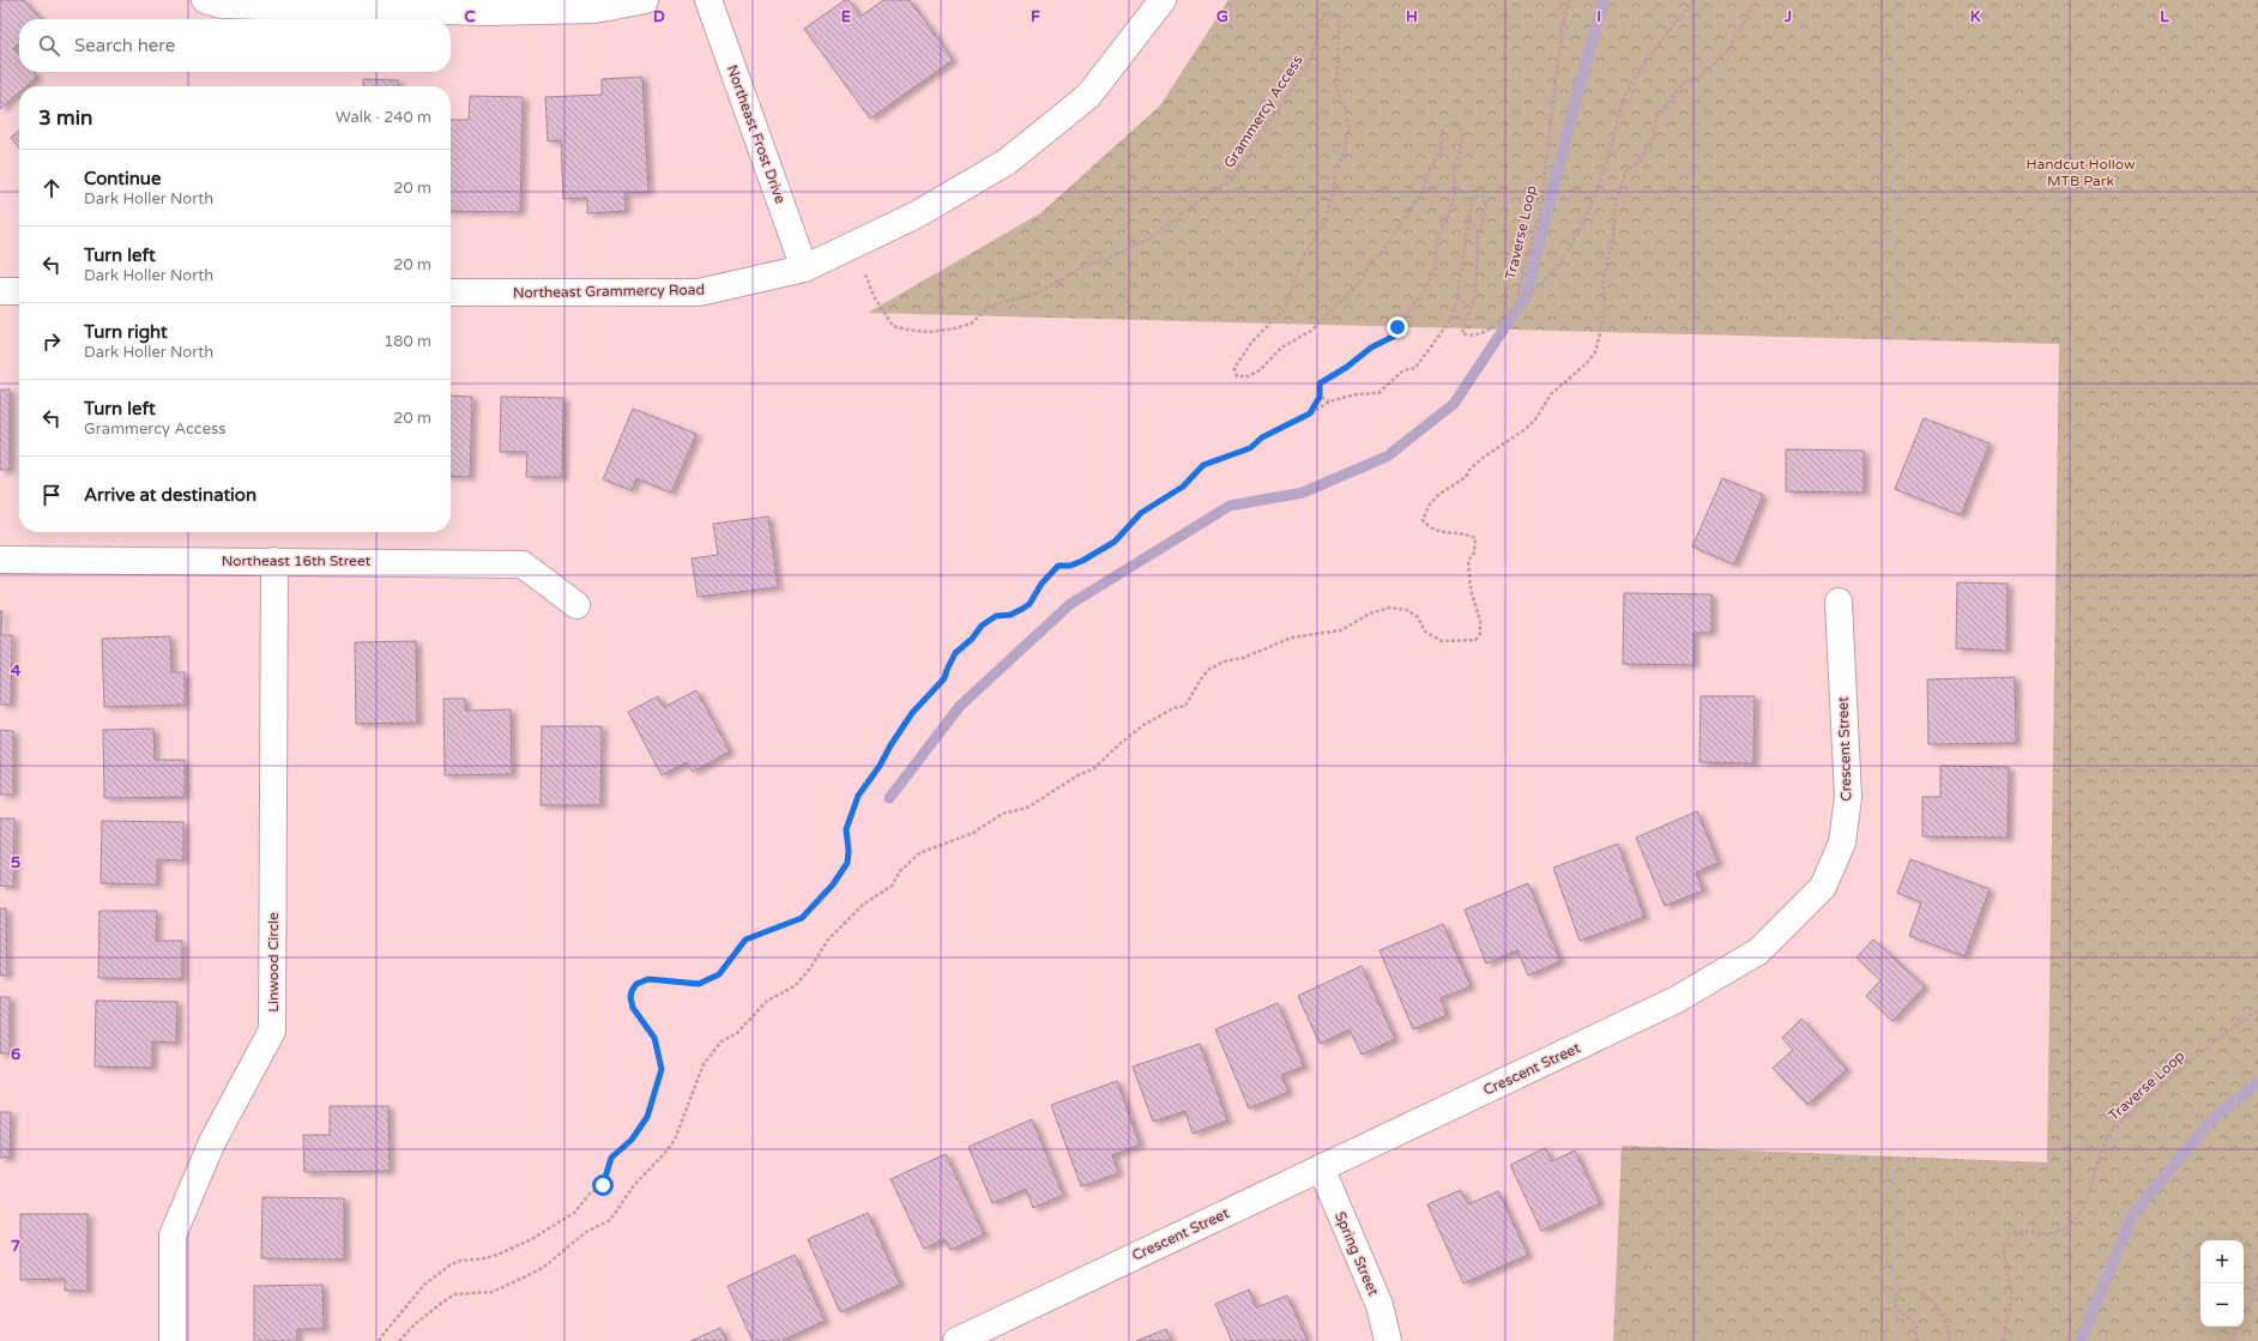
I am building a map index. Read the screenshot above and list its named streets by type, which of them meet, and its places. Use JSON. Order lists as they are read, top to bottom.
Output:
{
  "streets": {
    "street": [
      "Northeast Frost Drive",
      "Northeast Grammercy Road",
      "Northeast 16th Street",
      "Crescent Street",
      "Linwood Circle",
      "Spring Street"
    ],
    "path": ["Grammercy Access", "Traverse Loop"]
  },
  "crossings": [
    ["Grammercy Access", "Northeast Grammercy Road"],
    ["Northeast Frost Drive", "Northeast Grammercy Road"],
    ["Northeast 16th Street", "Linwood Circle"],
    ["Crescent Street", "Spring Street"]
  ],
  "parks": ["Handcut Hollow MTB Park"],
  "page": {
    "search": "Search here",
    "heading": ["3 min", "Walk · 240 m"],
    "list": [
      ["Continue", "Dark Holler North", "20 m"],
      ["Turn left", "Dark Holler North", "20 m"],
      ["Turn right", "Dark Holler North", "180 m"],
      ["Turn left", "Grammercy Access", "20 m"],
      "Arrive at destination"
    ],
    "map_buttons": ["+", "−"]
  },
  "grid": {
    "columns": [
      "C",
      "D",
      "E",
      "F",
      "G",
      "H",
      "I",
      "J",
      "K",
      "L"
    ],
    "rows": [
      "4",
      "5",
      "6",
      "7"
    ]
  }
}
